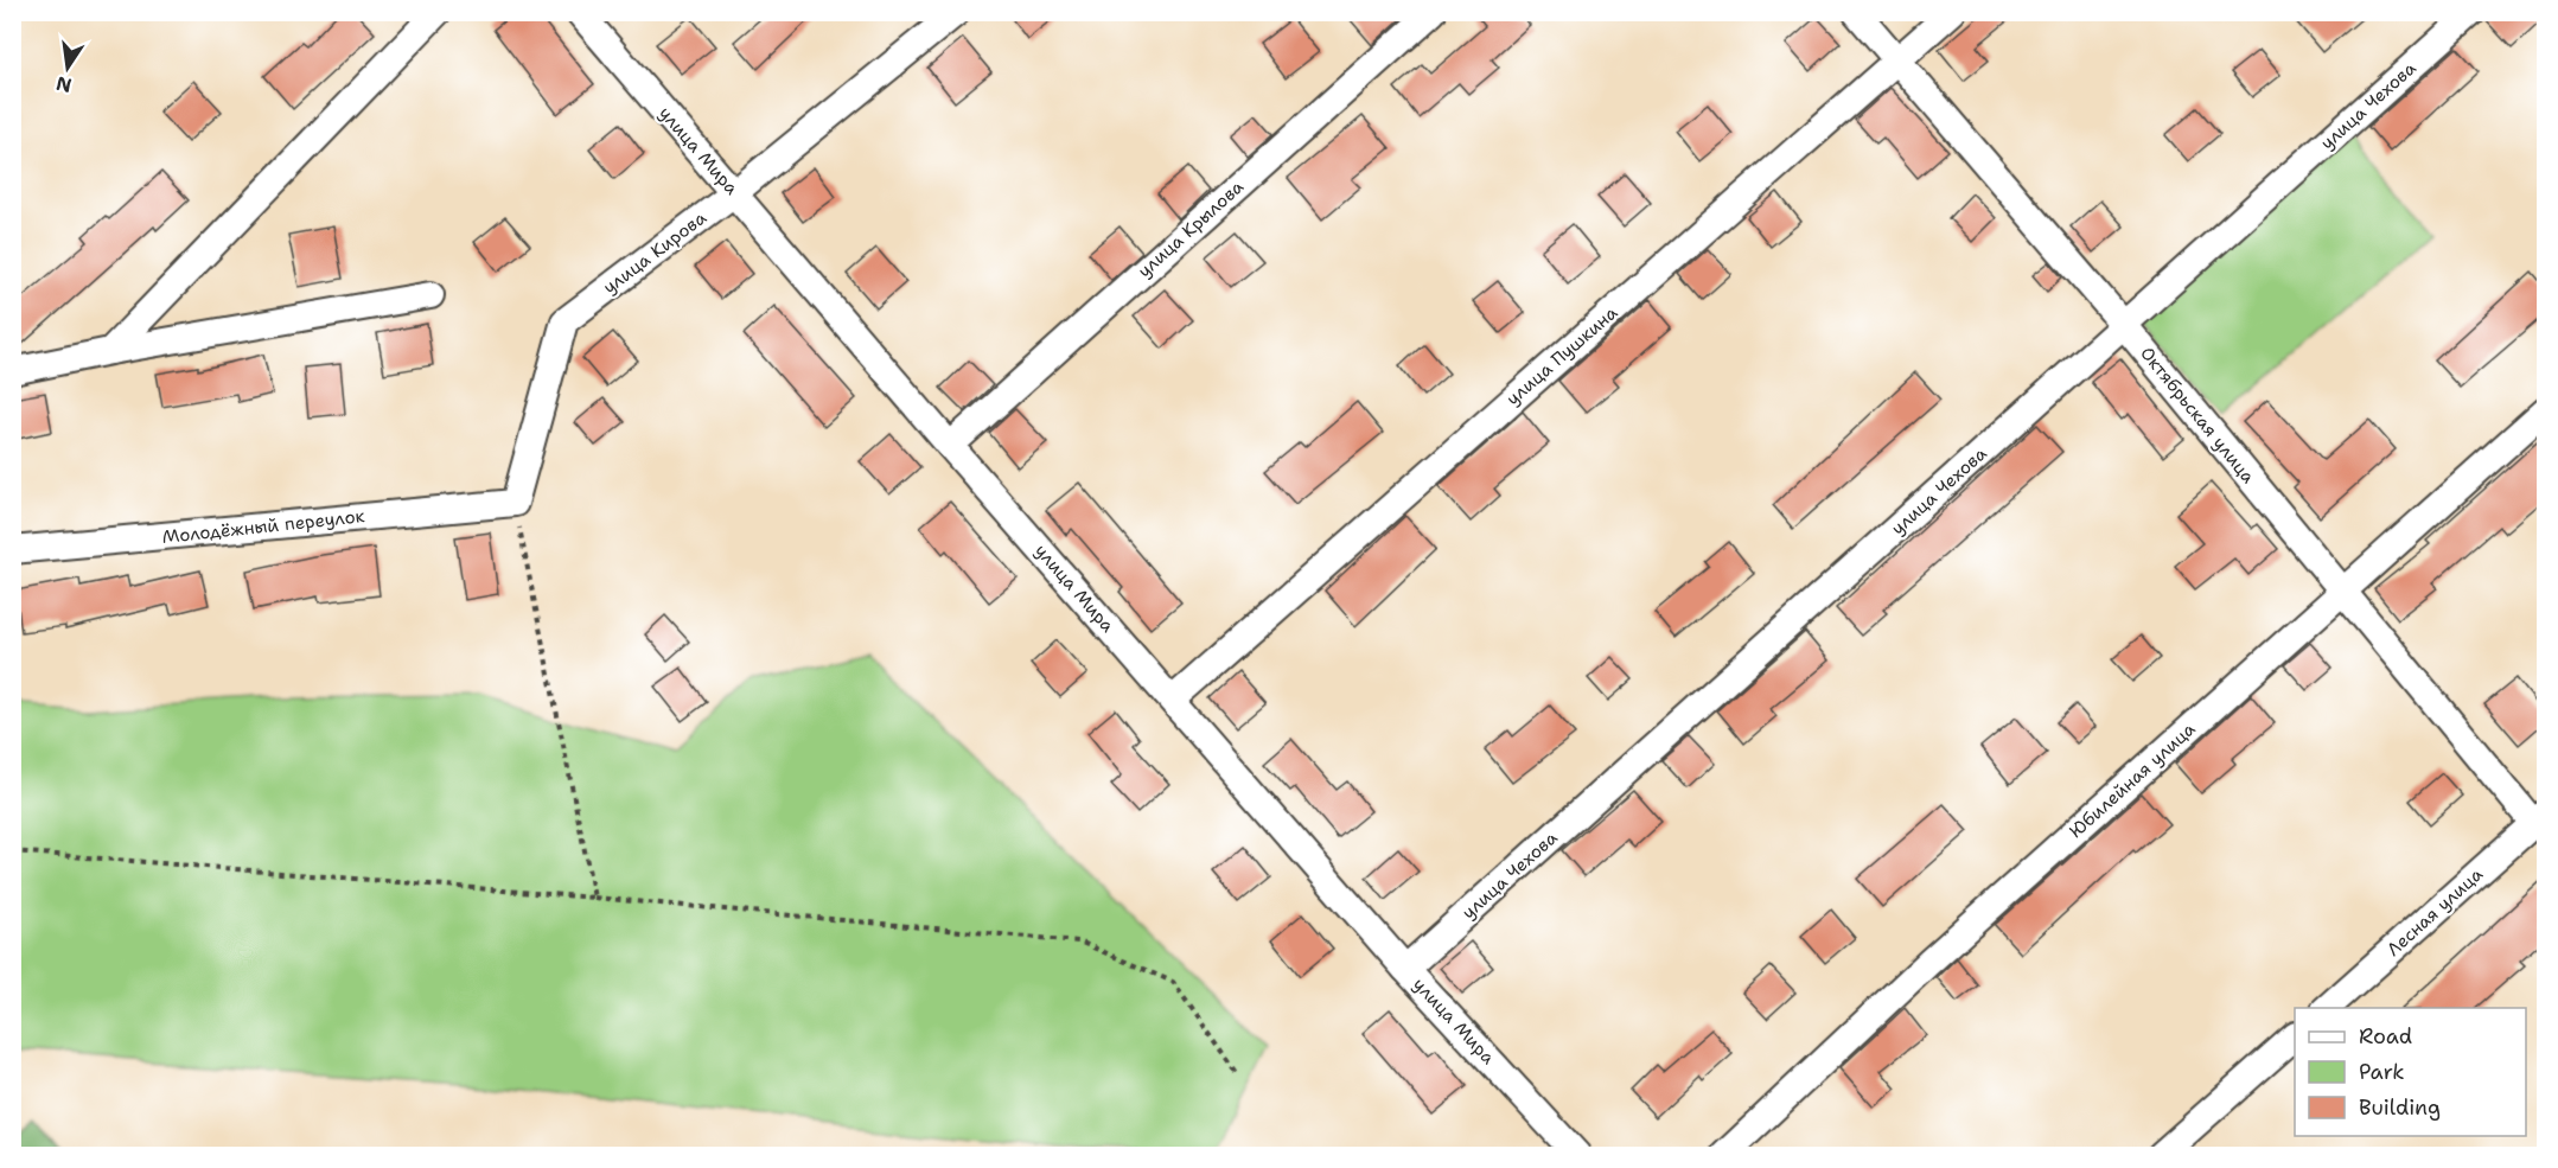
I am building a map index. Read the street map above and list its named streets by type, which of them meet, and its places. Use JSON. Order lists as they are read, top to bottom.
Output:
{
  "streets": {
    "street": [
      "улица Чехова",
      "улица Мира",
      "улица Крылова",
      "улица Кирова",
      "улица Пушкина",
      "Октябрьская улица",
      "Молодёжный переулок",
      "Юбилейная улица",
      "Лесная улица"
    ]
  },
  "crossings": [
    ["улица Чехова", "улица Мира"],
    ["улица Чехова", "Октябрьская улица"],
    ["улица Мира", "улица Крылова"],
    ["улица Мира", "улица Кирова"],
    ["улица Мира", "улица Пушкина"],
    ["улица Кирова", "Молодёжный переулок"],
    ["улица Пушкина", "Октябрьская улица"],
    ["Октябрьская улица", "Юбилейная улица"],
    ["Октябрьская улица", "Лесная улица"]
  ],
  "legend": ["Road", "Park", "Building"],
  "north": "bottom"
}
